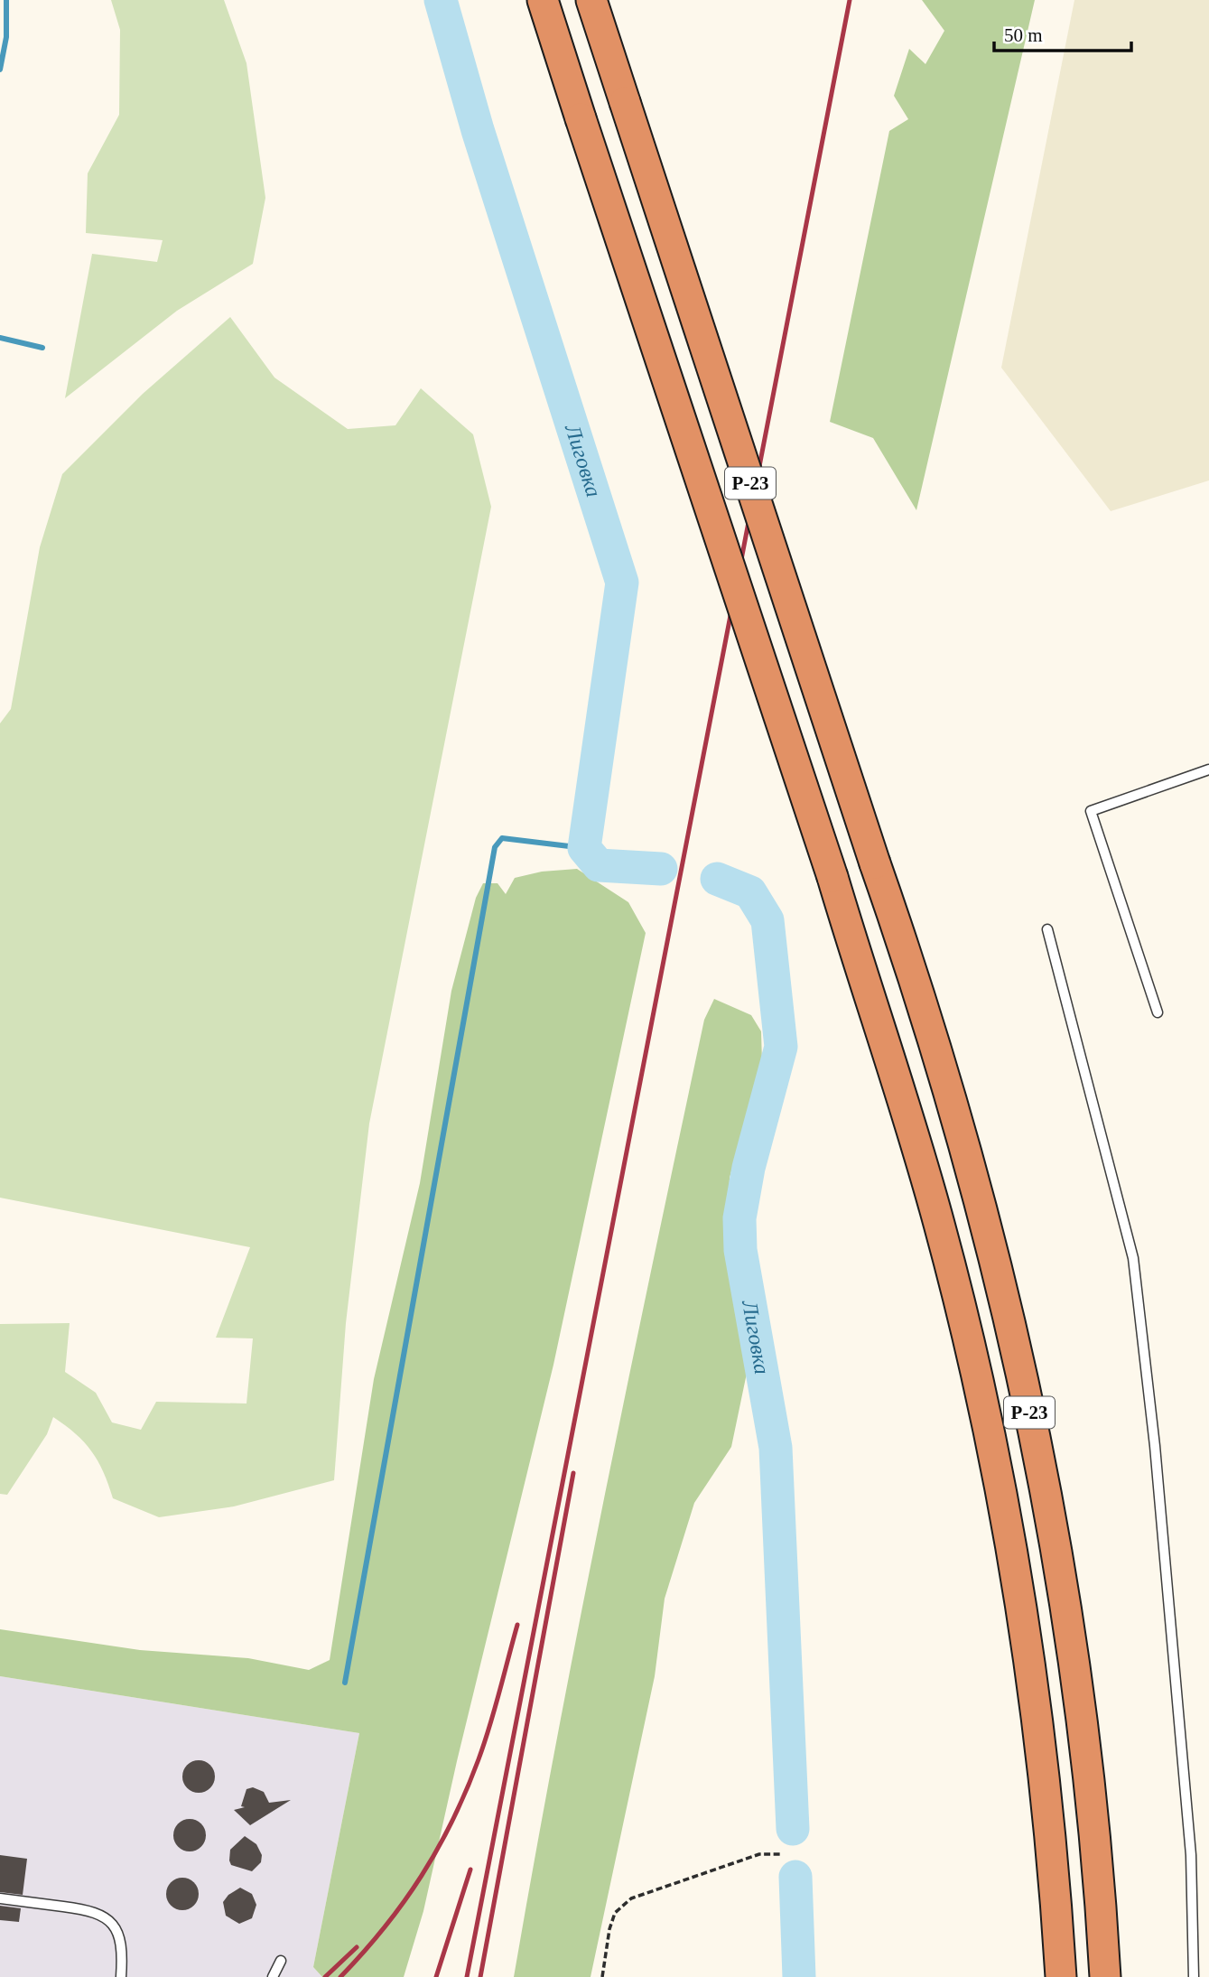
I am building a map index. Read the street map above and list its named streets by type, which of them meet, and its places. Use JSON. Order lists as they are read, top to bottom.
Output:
{
  "streets": {
    "highway": ["Р-23"]
  },
  "water": ["Лиговка"],
  "scale_bar": "50 m"
}
